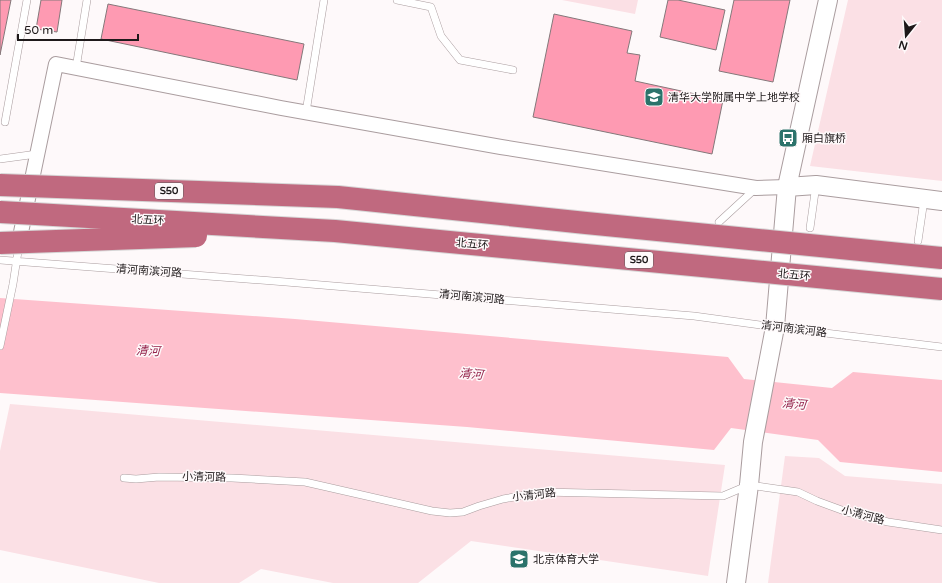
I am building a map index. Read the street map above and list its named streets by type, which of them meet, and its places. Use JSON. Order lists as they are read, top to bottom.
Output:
{
  "streets": {
    "highway": ["S50", "北五环"],
    "lane": ["清河南滨河路", "小清河路"]
  },
  "water": ["清河"],
  "places": {
    "school or university": ["清华大学附属中学上地学校", "北京体育大学"],
    "bus stop": ["厢白旗桥"]
  },
  "scale_bar": "50 m",
  "north": "bottom"
}
